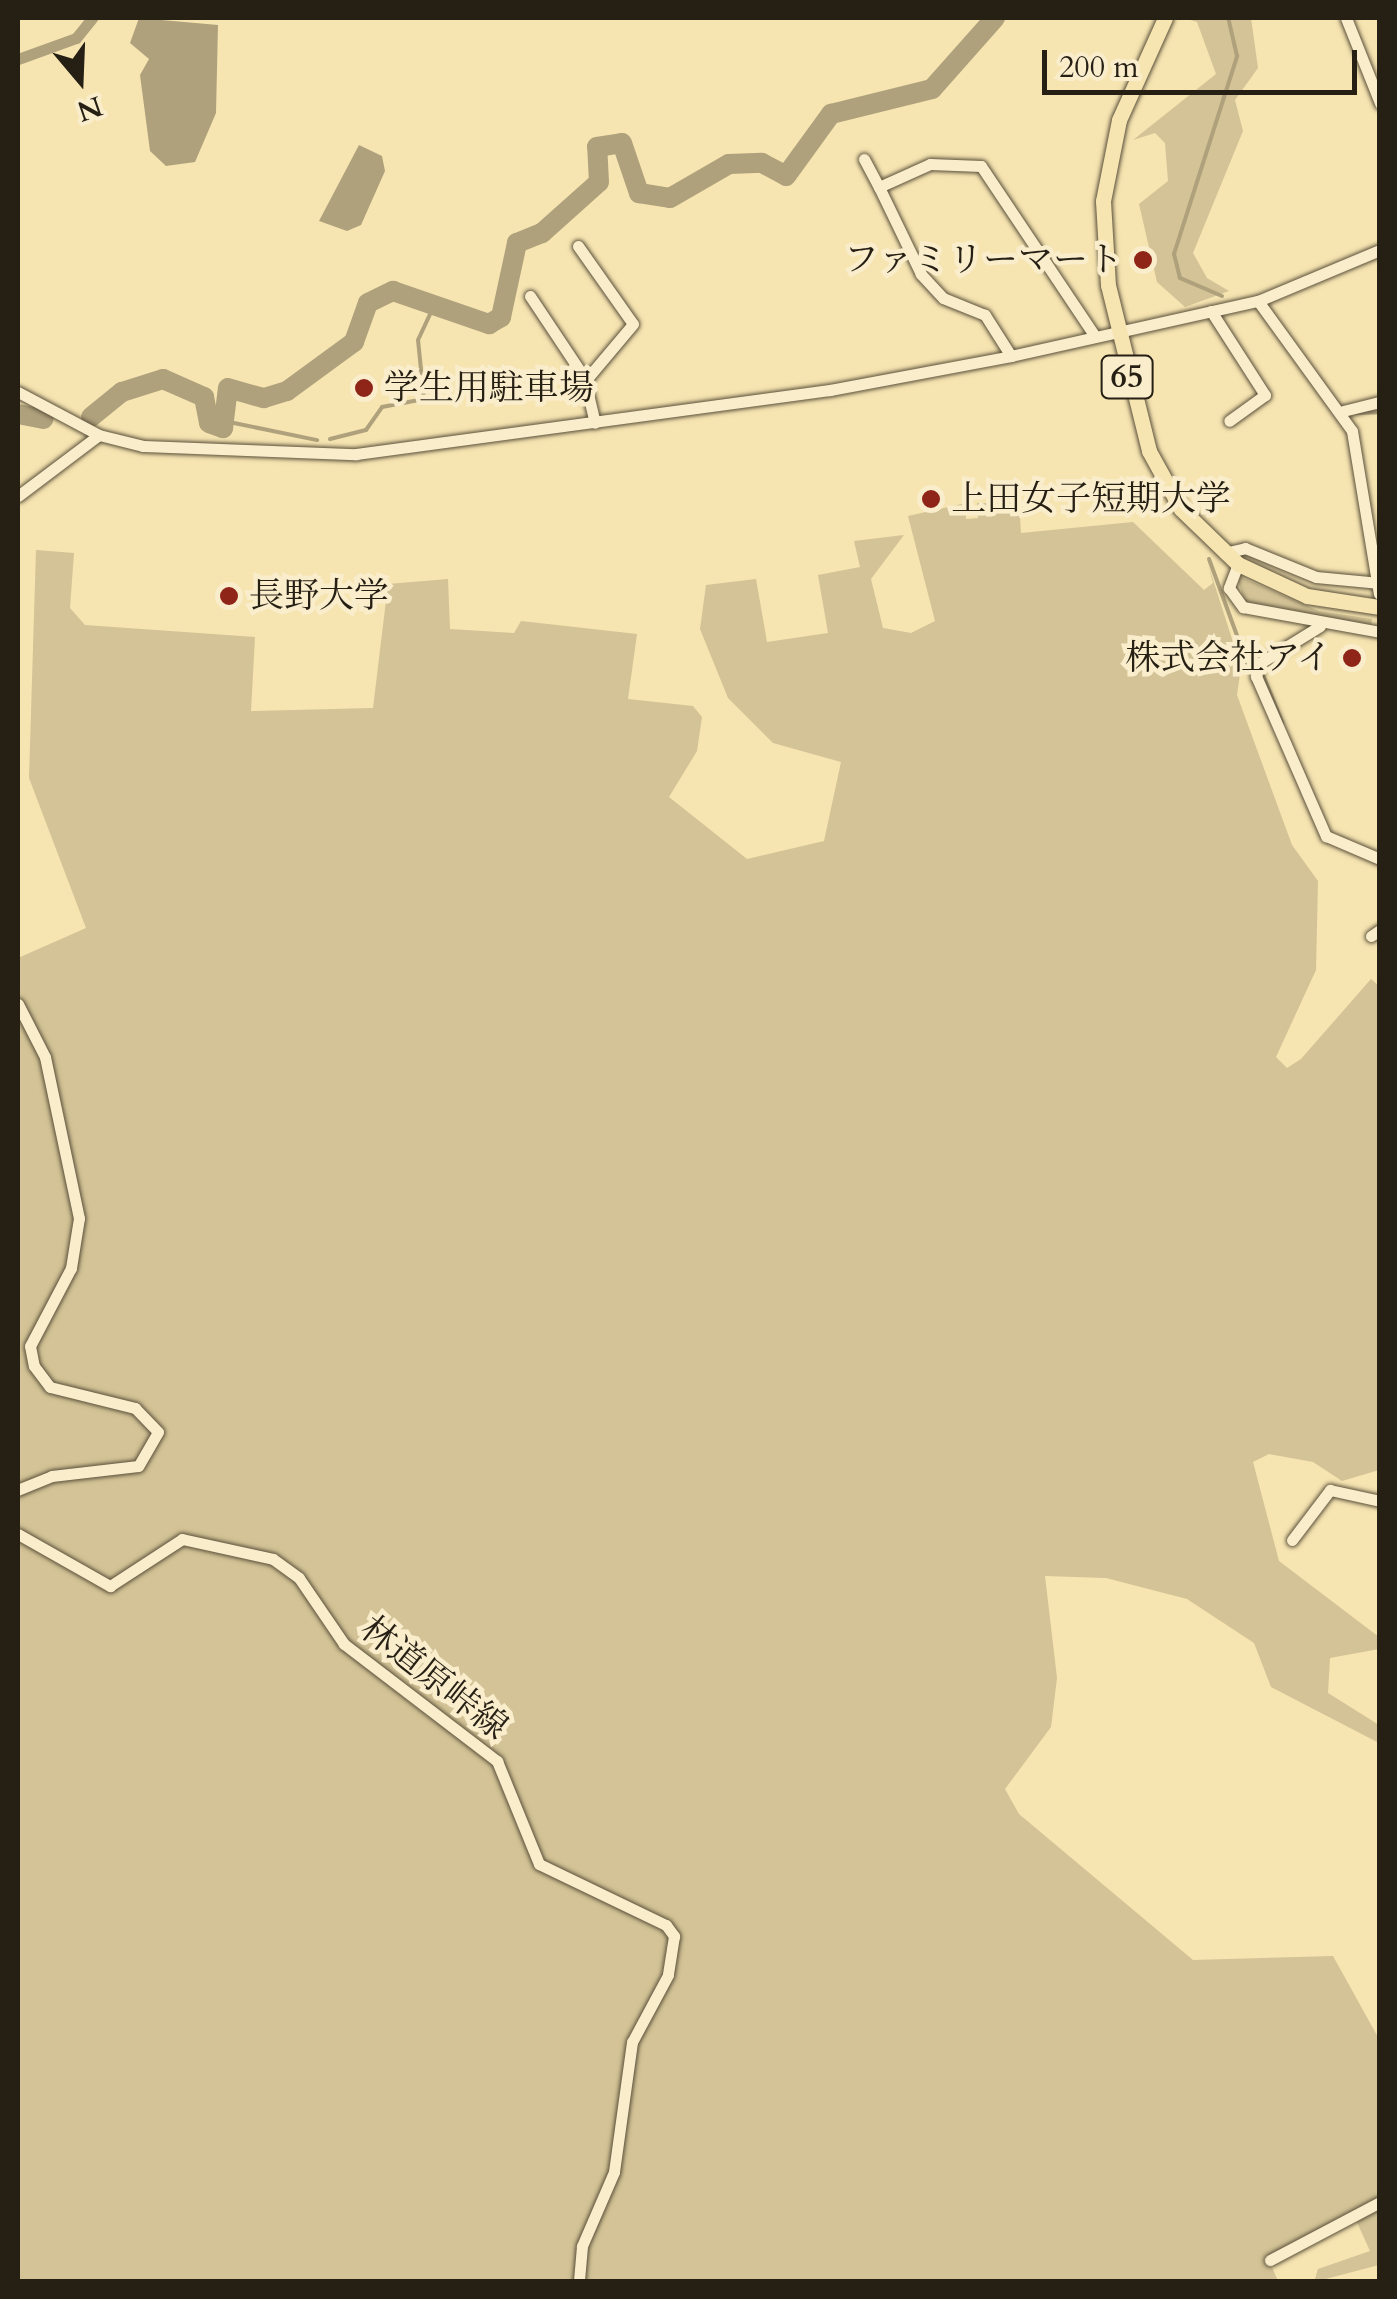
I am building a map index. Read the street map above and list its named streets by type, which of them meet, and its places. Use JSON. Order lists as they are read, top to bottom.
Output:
{
  "streets": {
    "main road": ["65"],
    "street": ["林道原峠線"]
  },
  "places": [
    "ファミリーマート",
    "学生用駐車場",
    "上田女子短期大学",
    "長野大学",
    "株式会社アイ"
  ],
  "scale_bar": "200 m",
  "north": "bottom"
}
